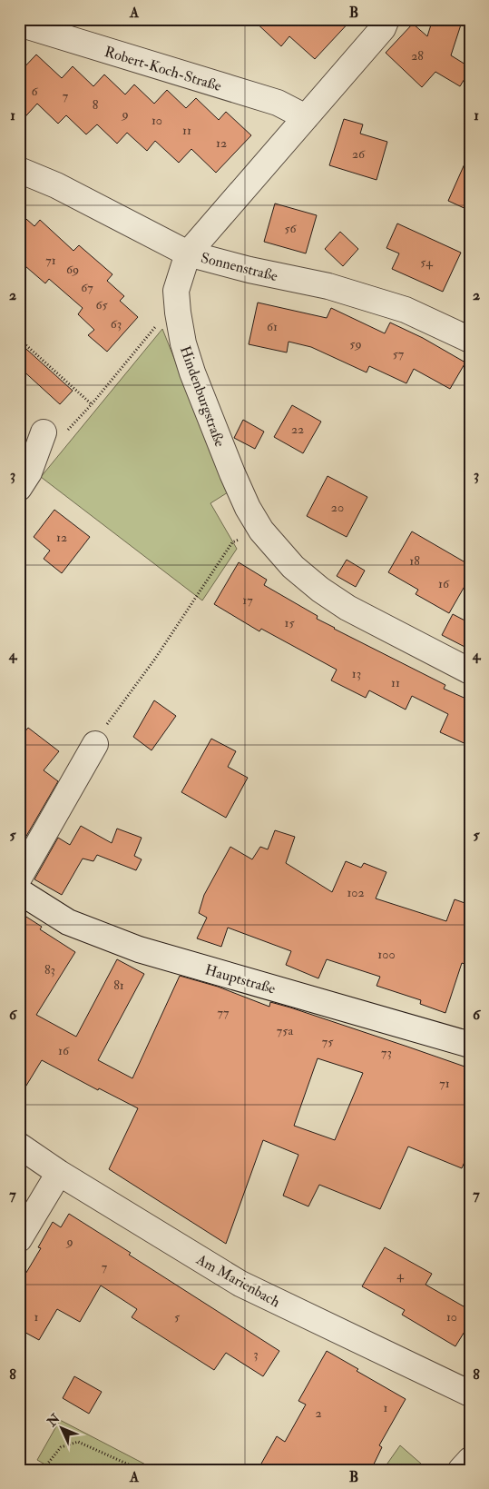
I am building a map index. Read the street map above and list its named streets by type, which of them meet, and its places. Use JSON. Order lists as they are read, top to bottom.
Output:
{
  "streets": {
    "street": [
      "Robert-Koch-Straße",
      "Sonnenstraße",
      "Hindenburgstraße",
      "Hauptstraße",
      "Am Marienbach"
    ]
  },
  "crossings": [
    ["Robert-Koch-Straße", "Hindenburgstraße"],
    ["Sonnenstraße", "Hindenburgstraße"]
  ],
  "house_numbers": [
    "28",
    "6",
    "7",
    "8",
    "9",
    "10",
    "11",
    "12",
    "26",
    "56",
    "71",
    "54",
    "69",
    "67",
    "65",
    "63",
    "61",
    "59",
    "57",
    "22",
    "20",
    "12",
    "18",
    "16",
    "17",
    "15",
    "13",
    "11",
    "102",
    "100",
    "83",
    "81",
    "77",
    "75a",
    "75",
    "16",
    "73",
    "71",
    "9",
    "7",
    "4",
    "1",
    "5",
    "10",
    "3",
    "1",
    "2"
  ],
  "north": "top left",
  "grid": {
    "columns": ["A", "B"],
    "rows": [
      "1",
      "2",
      "3",
      "4",
      "5",
      "6",
      "7",
      "8"
    ]
  }
}
